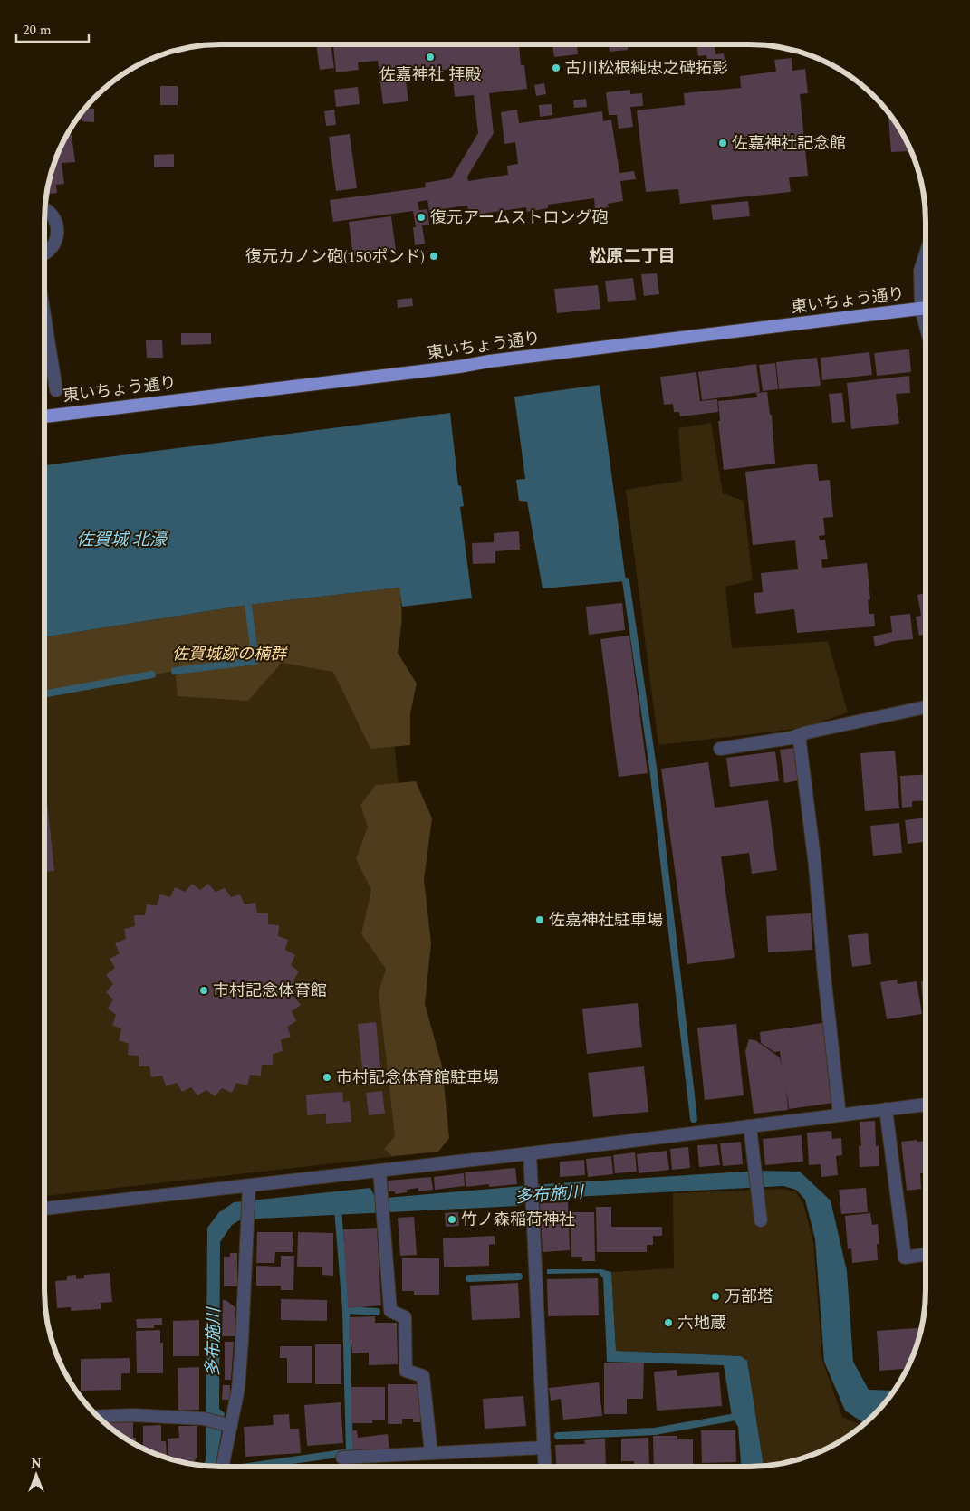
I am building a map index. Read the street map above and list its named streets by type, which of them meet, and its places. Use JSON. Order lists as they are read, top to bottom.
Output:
{
  "streets": {
    "highway": ["東いちょう通り"]
  },
  "districts": ["松原二丁目"],
  "water": ["佐賀城 北濠", "多布施川"],
  "parks": ["佐賀城跡の楠群"],
  "places": [
    "佐嘉神社 拝殿",
    "古川松根純忠之碑拓影",
    "佐嘉神社記念館",
    "復元アームストロング砲",
    "復元カノン砲(150ポンド)",
    "佐嘉神社駐車場",
    "市村記念体育館",
    "市村記念体育館駐車場",
    "竹ノ森稲荷神社",
    "万部塔",
    "六地蔵"
  ],
  "scale_bar": "20 m",
  "north": "top"
}
